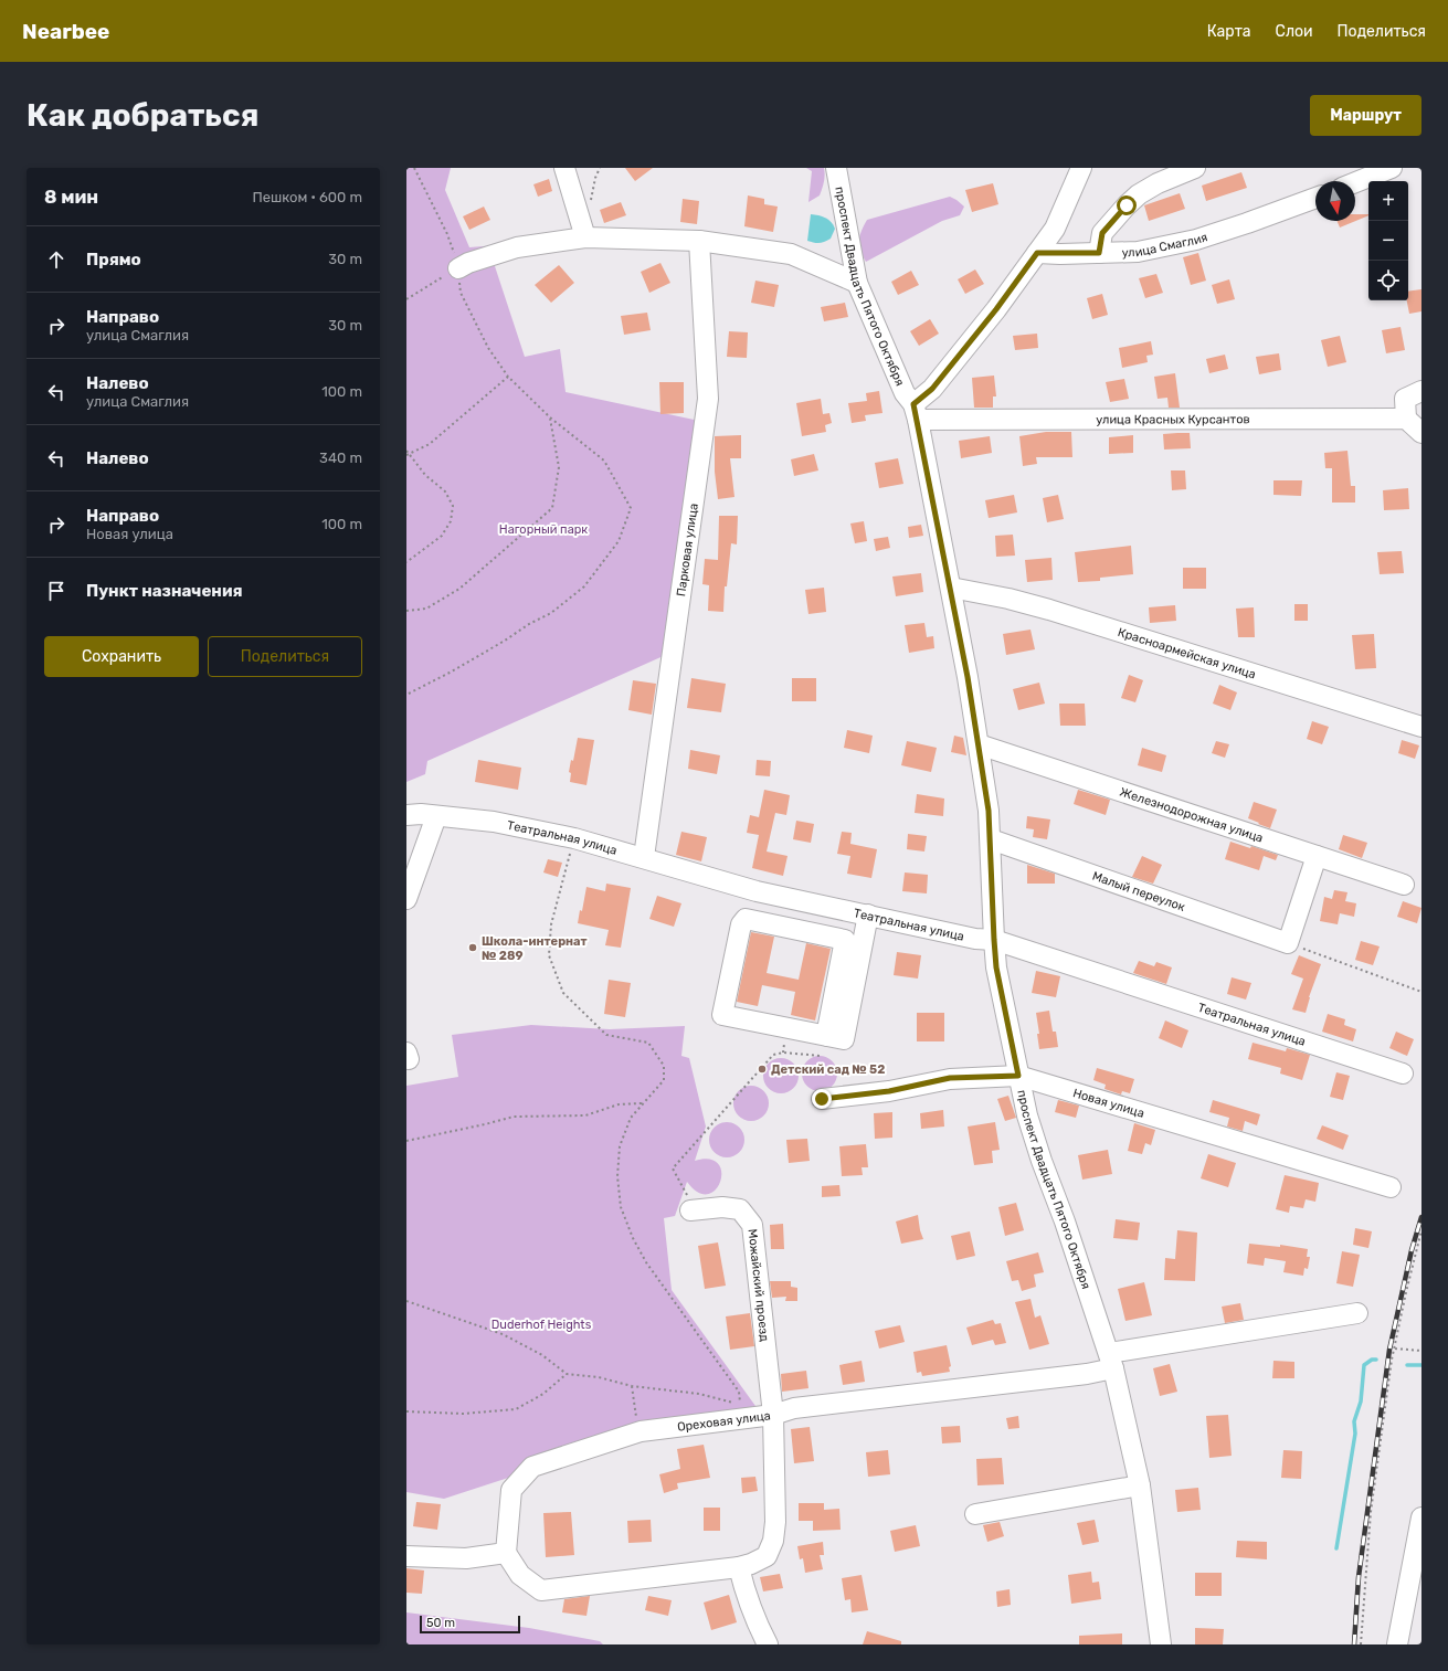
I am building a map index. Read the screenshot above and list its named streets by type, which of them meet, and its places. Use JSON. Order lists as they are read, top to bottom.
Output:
{
  "streets": {
    "street": [
      "улица Смаглия",
      "проспект Двадцать Пятого Октября",
      "улица Красных Курсантов",
      "Парковая улица",
      "Красноармейская улица",
      "Железнодорожная улица",
      "Театральная улица",
      "Малый переулок",
      "Новая улица",
      "Можайский проезд",
      "Ореховая улица"
    ]
  },
  "crossings": [
    ["проспект Двадцать Пятого Октября", "улица Красных Курсантов"],
    ["проспект Двадцать Пятого Октября", "Красноармейская улица"],
    ["проспект Двадцать Пятого Октября", "Железнодорожная улица"],
    ["проспект Двадцать Пятого Октября", "Театральная улица"],
    ["проспект Двадцать Пятого Октября", "Малый переулок"],
    ["проспект Двадцать Пятого Октября", "Новая улица"],
    ["проспект Двадцать Пятого Октября", "Ореховая улица"],
    ["Парковая улица", "Театральная улица"],
    ["Можайский проезд", "Ореховая улица"]
  ],
  "parks": ["Нагорный парк", "Duderhof Heights"],
  "places": ["Школа-интернат № 289", "Детский сад № 52"],
  "scale_bar": "50 m",
  "north": "bottom",
  "page": {
    "header": "Nearbee",
    "nav": ["Карта", "Слои", "Поделиться"],
    "buttons": [
      "Маршрут",
      ["Сохранить", "Поделиться"]
    ],
    "title": "Как добраться",
    "heading": ["8 мин", "Пешком · 600 m"],
    "map_buttons": ["+", "−"],
    "list": [
      ["Прямо", "30 m"],
      ["Направо", "улица Смаглия", "30 m"],
      ["Налево", "улица Смаглия", "100 m"],
      ["Налево", "340 m"],
      ["Направо", "Новая улица", "100 m"],
      "Пункт назначения"
    ],
    "scale": "50 m"
  }
}
